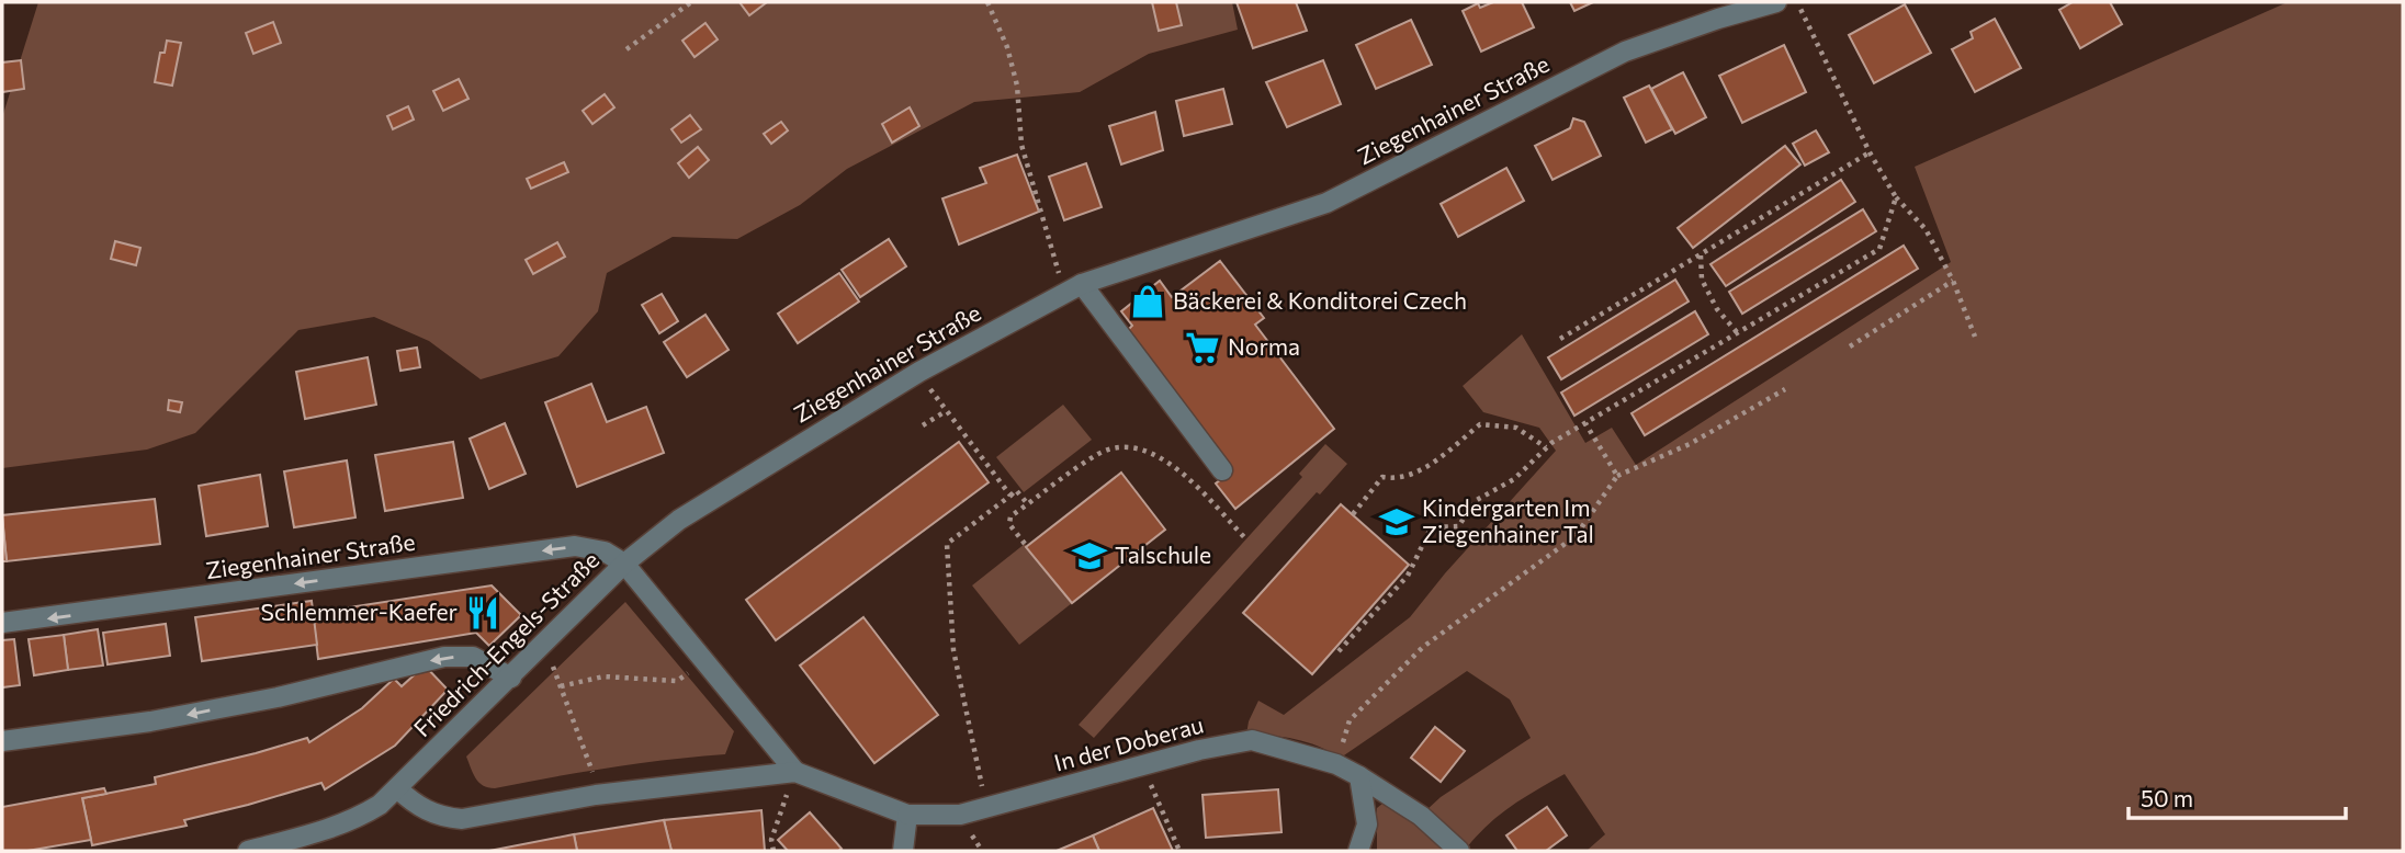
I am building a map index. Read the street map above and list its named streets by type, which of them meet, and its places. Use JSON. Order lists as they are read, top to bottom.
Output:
{
  "streets": {
    "street": ["Ziegenhainer Straße", "Friedrich-Engels-Straße", "In der Doberau"]
  },
  "crossings": [
    ["Ziegenhainer Straße", "Friedrich-Engels-Straße"],
    ["Friedrich-Engels-Straße", "In der Doberau"]
  ],
  "places": {
    "shop": ["Bäckerei & Konditorei Czech"],
    "supermarket": ["Norma"],
    "school or university": ["Kindergarten Im Ziegenhainer Tal", "Talschule"],
    "restaurant": ["Schlemmer-Kaefer"]
  },
  "scale_bar": "50 m"
}
